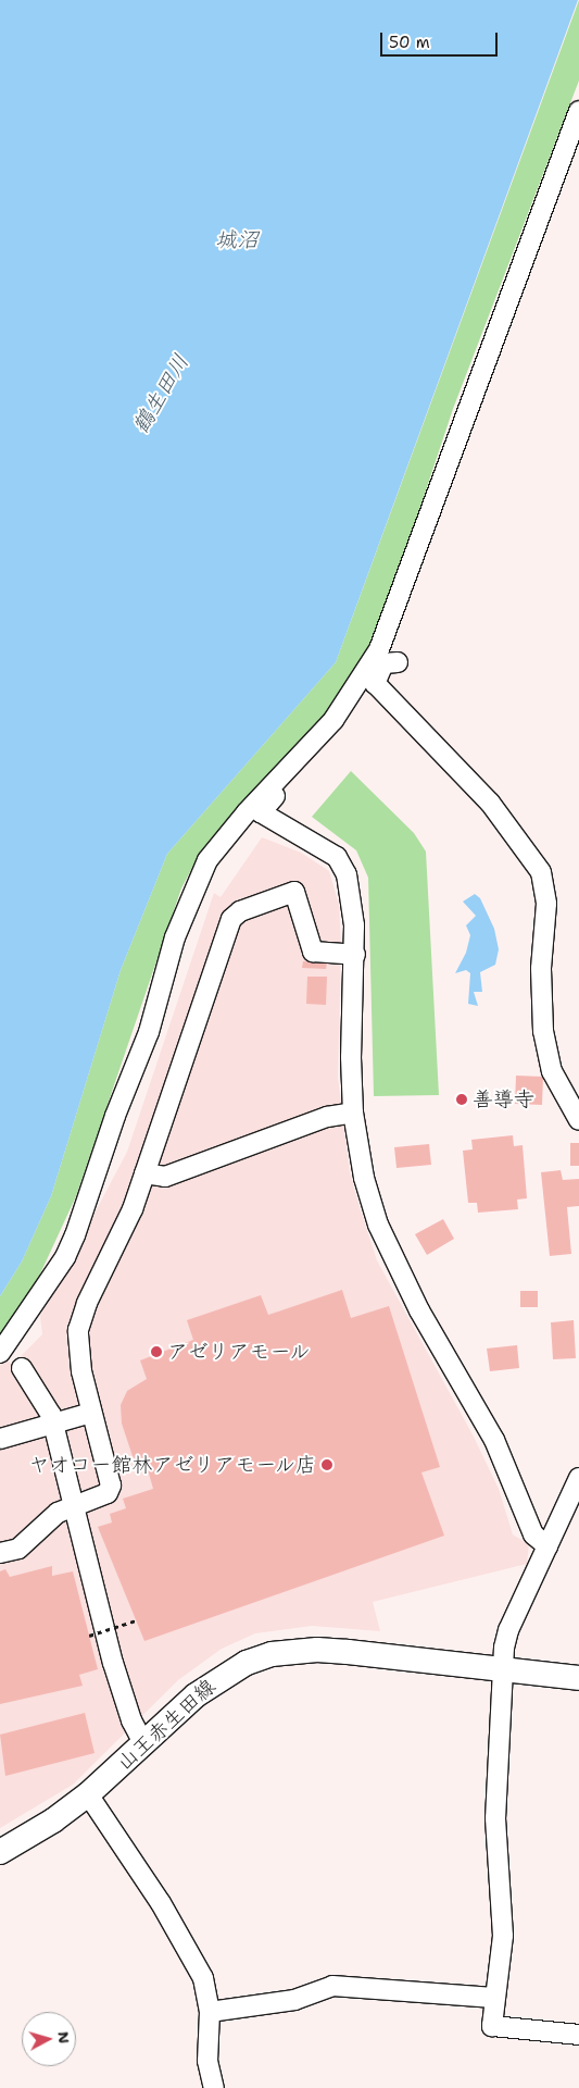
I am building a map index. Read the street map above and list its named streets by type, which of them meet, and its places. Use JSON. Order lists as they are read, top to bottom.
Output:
{
  "streets": {
    "main road": ["山王赤生田線"]
  },
  "water": ["城沼", "鶴生田川"],
  "places": ["善導寺", "アゼリアモール", "ヤオコー館林アゼリアモール店"],
  "scale_bar": "50 m",
  "north": "right"
}
